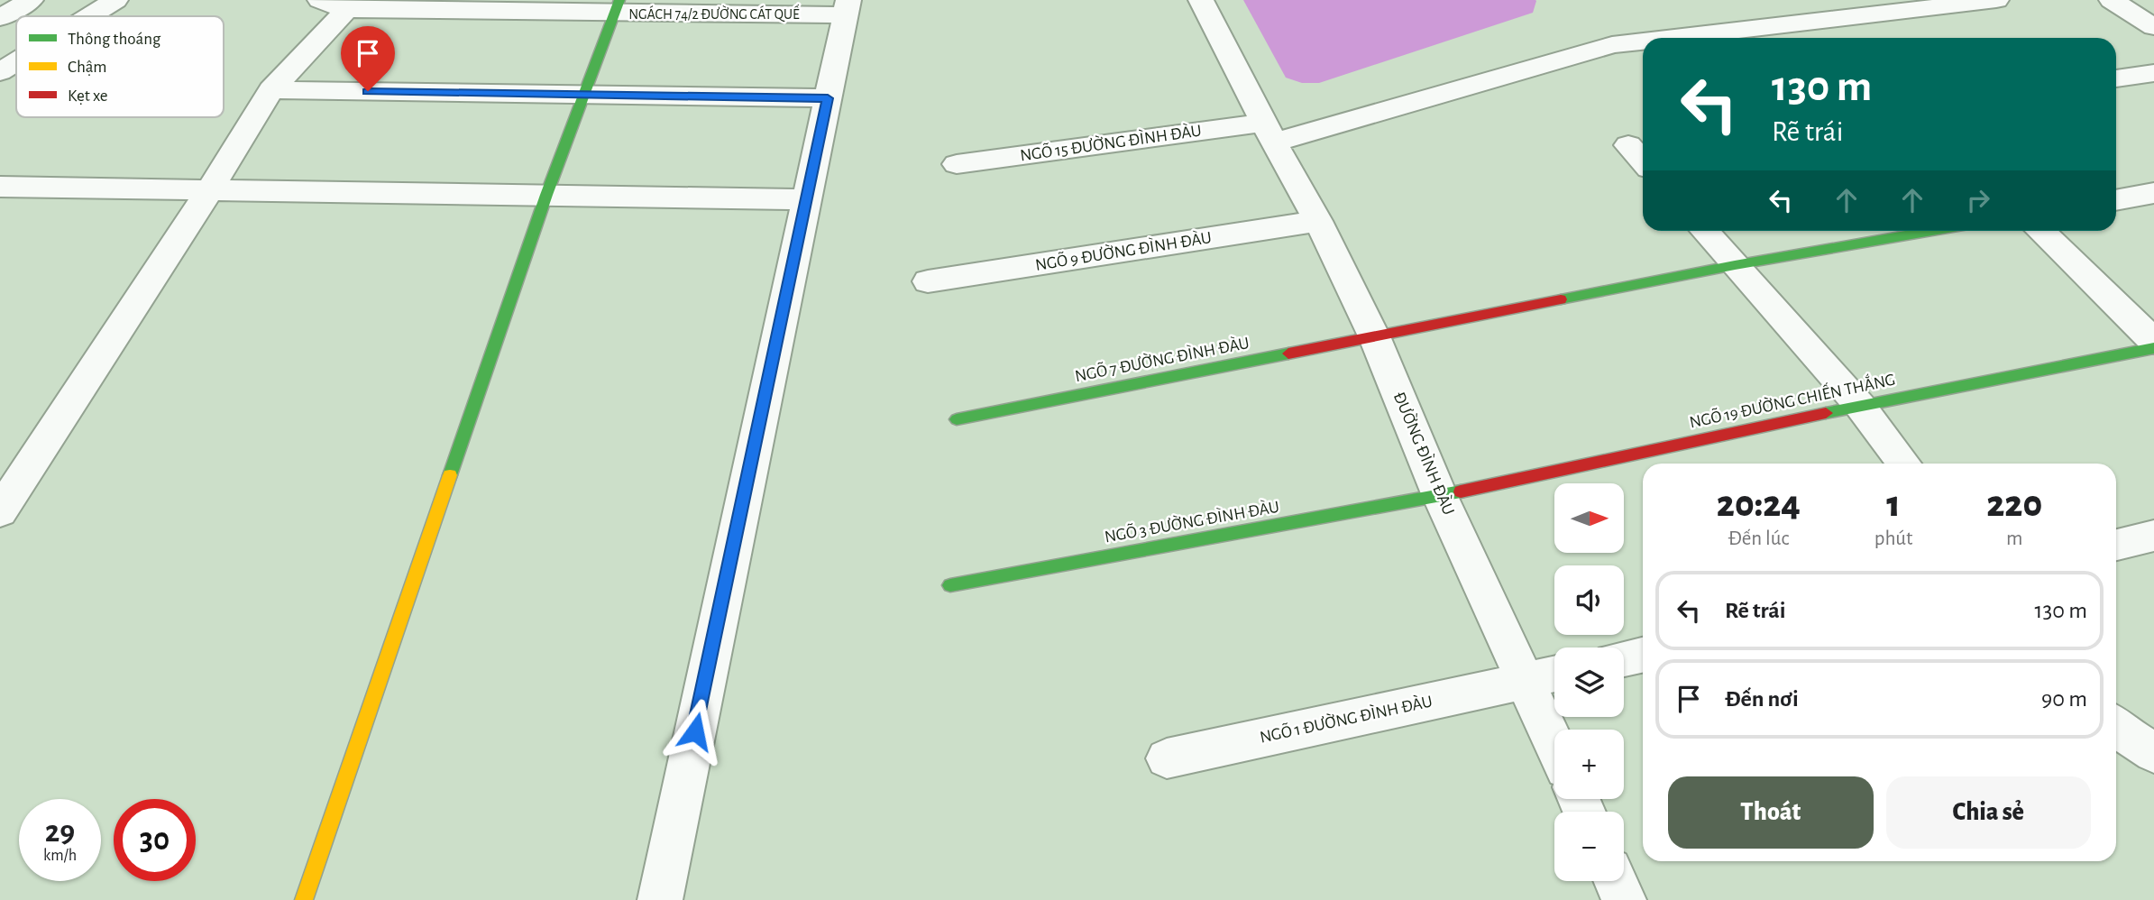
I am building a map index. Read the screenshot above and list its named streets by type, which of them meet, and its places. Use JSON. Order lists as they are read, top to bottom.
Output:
{
  "streets": {
    "street": [
      "NGÁCH 74/2 ĐƯỜNG CÁT QUẾ",
      "NGÕ 15 ĐƯỜNG ĐÌNH ĐÀU",
      "NGÕ 9 ĐƯỜNG ĐÌNH ĐÀU",
      "NGÕ 7 ĐƯỜNG ĐÌNH ĐÀU",
      "NGÕ 19 ĐƯỜNG CHIẾN THẮNG",
      "ĐƯỜNG ĐÌNH ĐÀU",
      "NGÕ 3 ĐƯỜNG ĐÌNH ĐÀU",
      "NGÕ 1 ĐƯỜNG ĐÌNH ĐÀU"
    ]
  },
  "crossings": [
    ["NGÕ 15 ĐƯỜNG ĐÌNH ĐÀU", "ĐƯỜNG ĐÌNH ĐÀU"],
    ["NGÕ 9 ĐƯỜNG ĐÌNH ĐÀU", "ĐƯỜNG ĐÌNH ĐÀU"],
    ["NGÕ 7 ĐƯỜNG ĐÌNH ĐÀU", "ĐƯỜNG ĐÌNH ĐÀU"],
    ["NGÕ 19 ĐƯỜNG CHIẾN THẮNG", "ĐƯỜNG ĐÌNH ĐÀU"],
    ["NGÕ 19 ĐƯỜNG CHIẾN THẮNG", "NGÕ 3 ĐƯỜNG ĐÌNH ĐÀU"],
    ["ĐƯỜNG ĐÌNH ĐÀU", "NGÕ 3 ĐƯỜNG ĐÌNH ĐÀU"],
    ["ĐƯỜNG ĐÌNH ĐÀU", "NGÕ 1 ĐƯỜNG ĐÌNH ĐÀU"]
  ],
  "legend": ["Thông thoáng", "Chậm", "Kẹt xe"],
  "north": "right",
  "page": {
    "turn": ["130 m", "Rẽ trái"],
    "eta": [
      "20:24",
      "Đến lúc",
      "1",
      "phút",
      "220",
      "m"
    ],
    "map_buttons": ["+", "−"],
    "list": [
      {
        "name": "Rẽ trái",
        "value": "130 m"
      },
      {
        "name": "Đến nơi",
        "value": "90 m"
      }
    ],
    "buttons": ["Thoát", "Chia sẻ"],
    "speed": "29 km/h",
    "limit": "30"
  }
}
